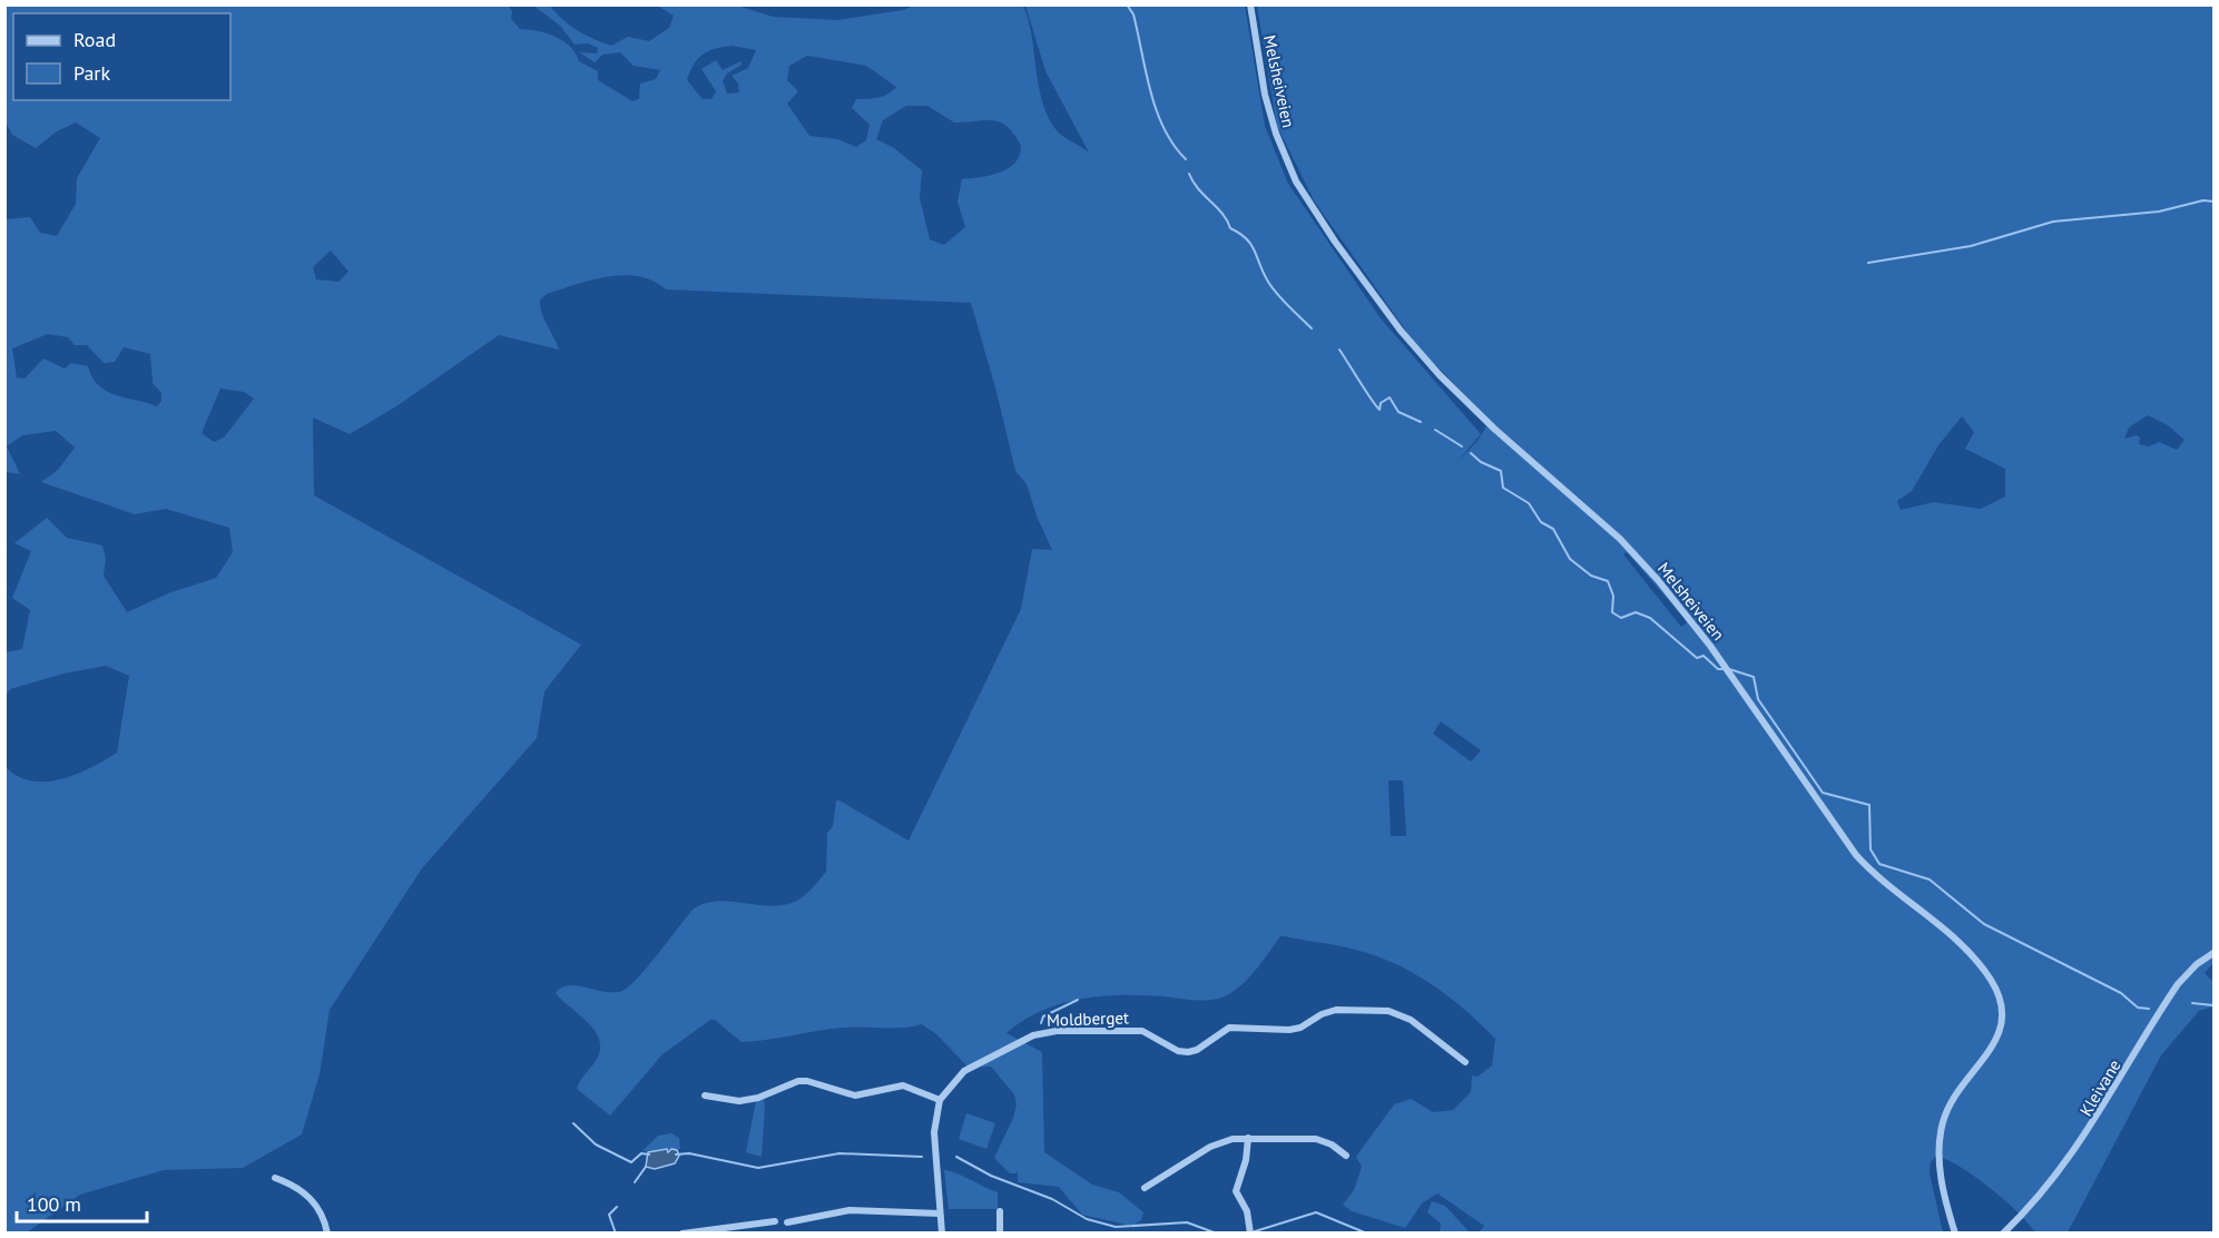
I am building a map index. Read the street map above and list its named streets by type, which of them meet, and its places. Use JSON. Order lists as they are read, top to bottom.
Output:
{
  "streets": {
    "street": ["Melsheiveien", "Moldberget", "Kleivane"]
  },
  "legend": ["Road", "Park"],
  "scale_bar": "100 m"
}
